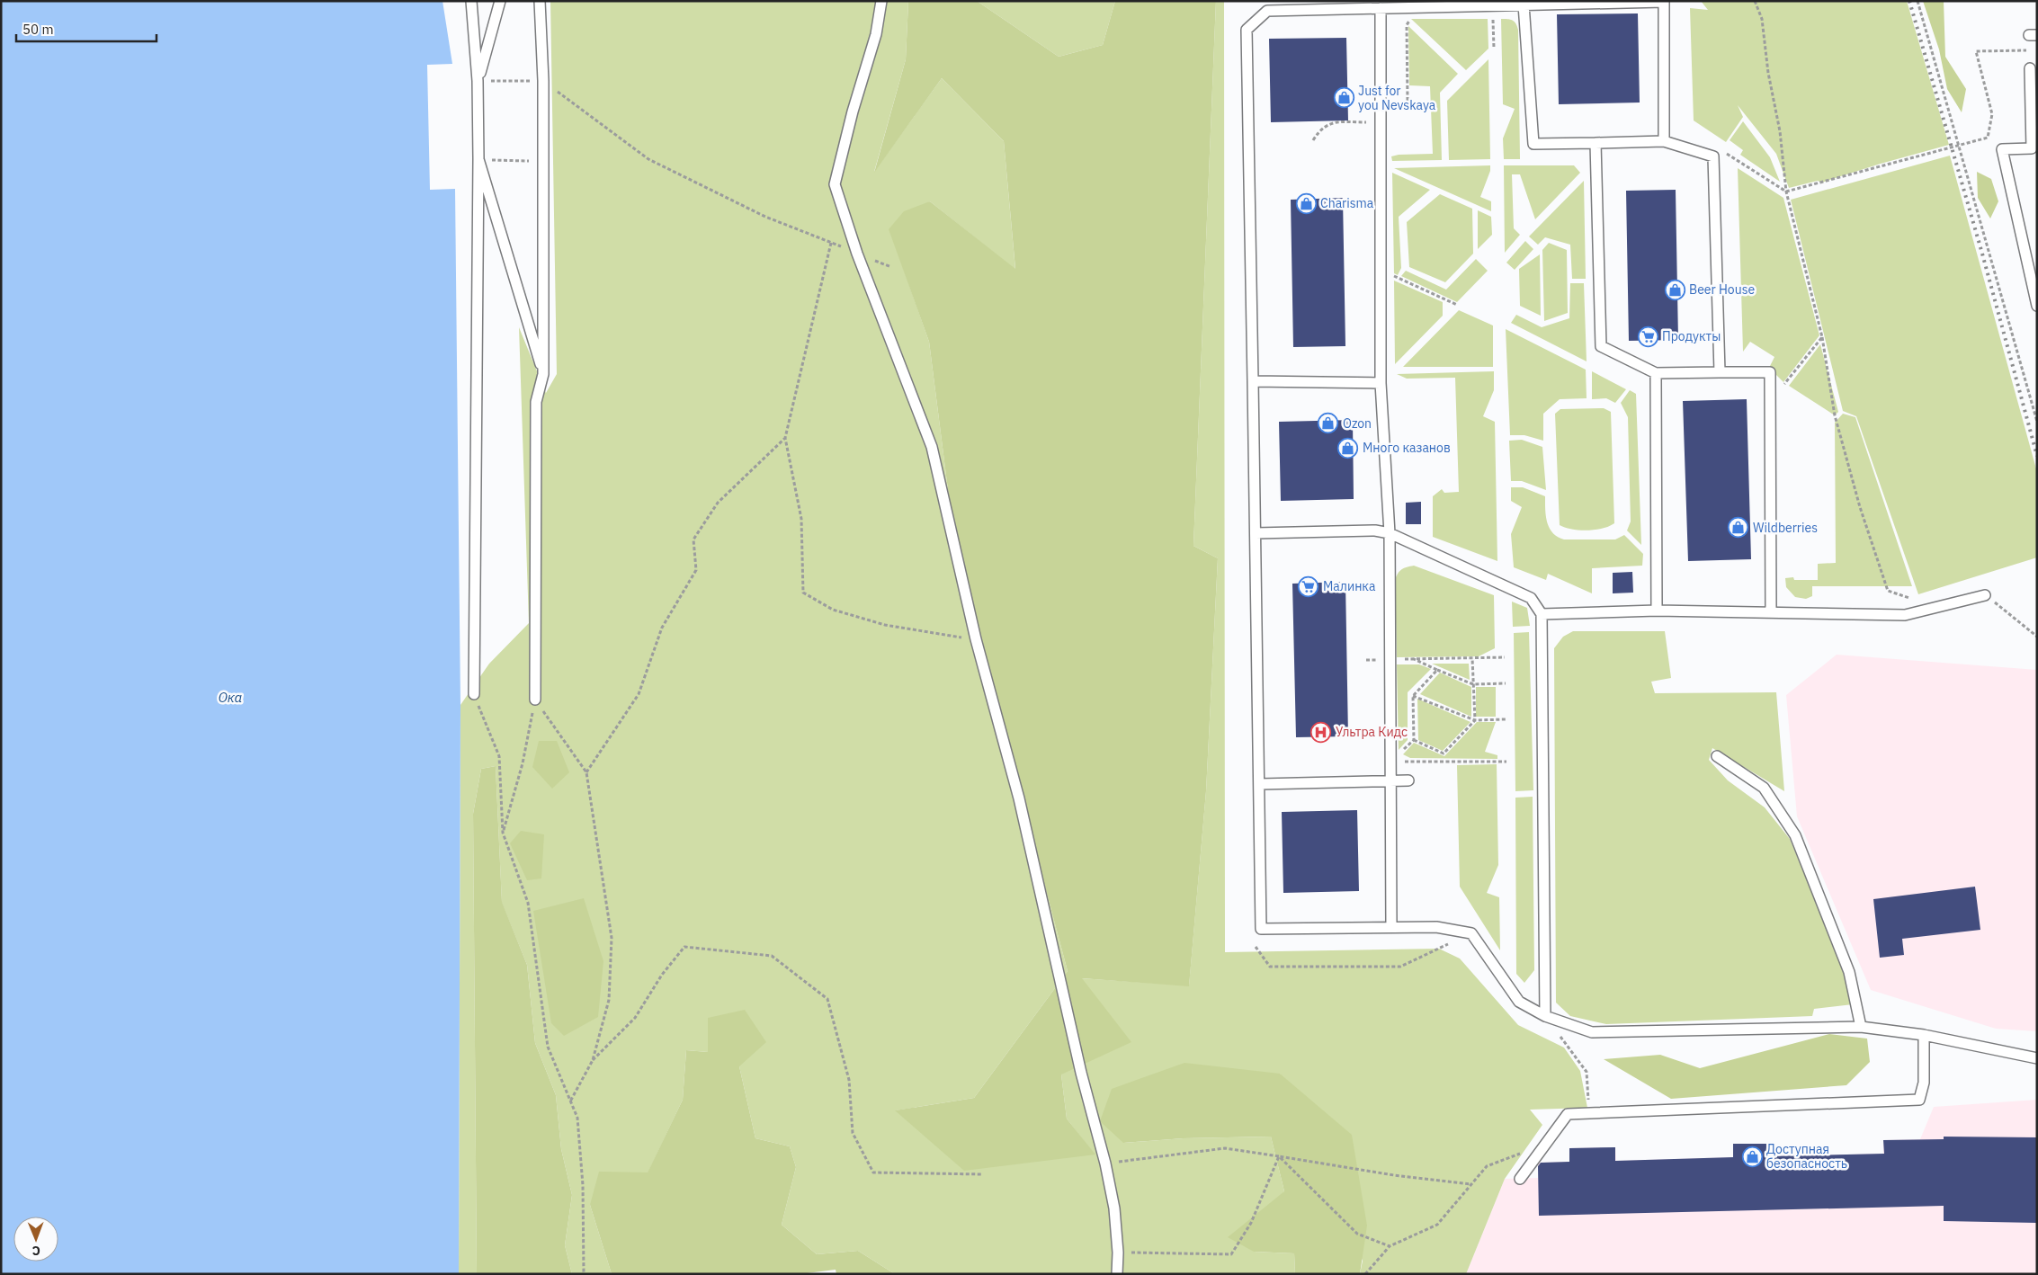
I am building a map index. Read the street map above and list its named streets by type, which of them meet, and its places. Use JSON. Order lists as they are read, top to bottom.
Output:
{
  "water": ["Ока"],
  "places": {
    "shop": [
      "Just for you Nevskaya",
      "Charisma",
      "Beer House",
      "Ozon",
      "Много казанов",
      "Wildberries",
      "Доступная безопасность"
    ],
    "supermarket": ["Продукты", "Малинка"],
    "hospital": ["Ультра Кидс"]
  },
  "scale_bar": "50 m",
  "north": "bottom"
}
